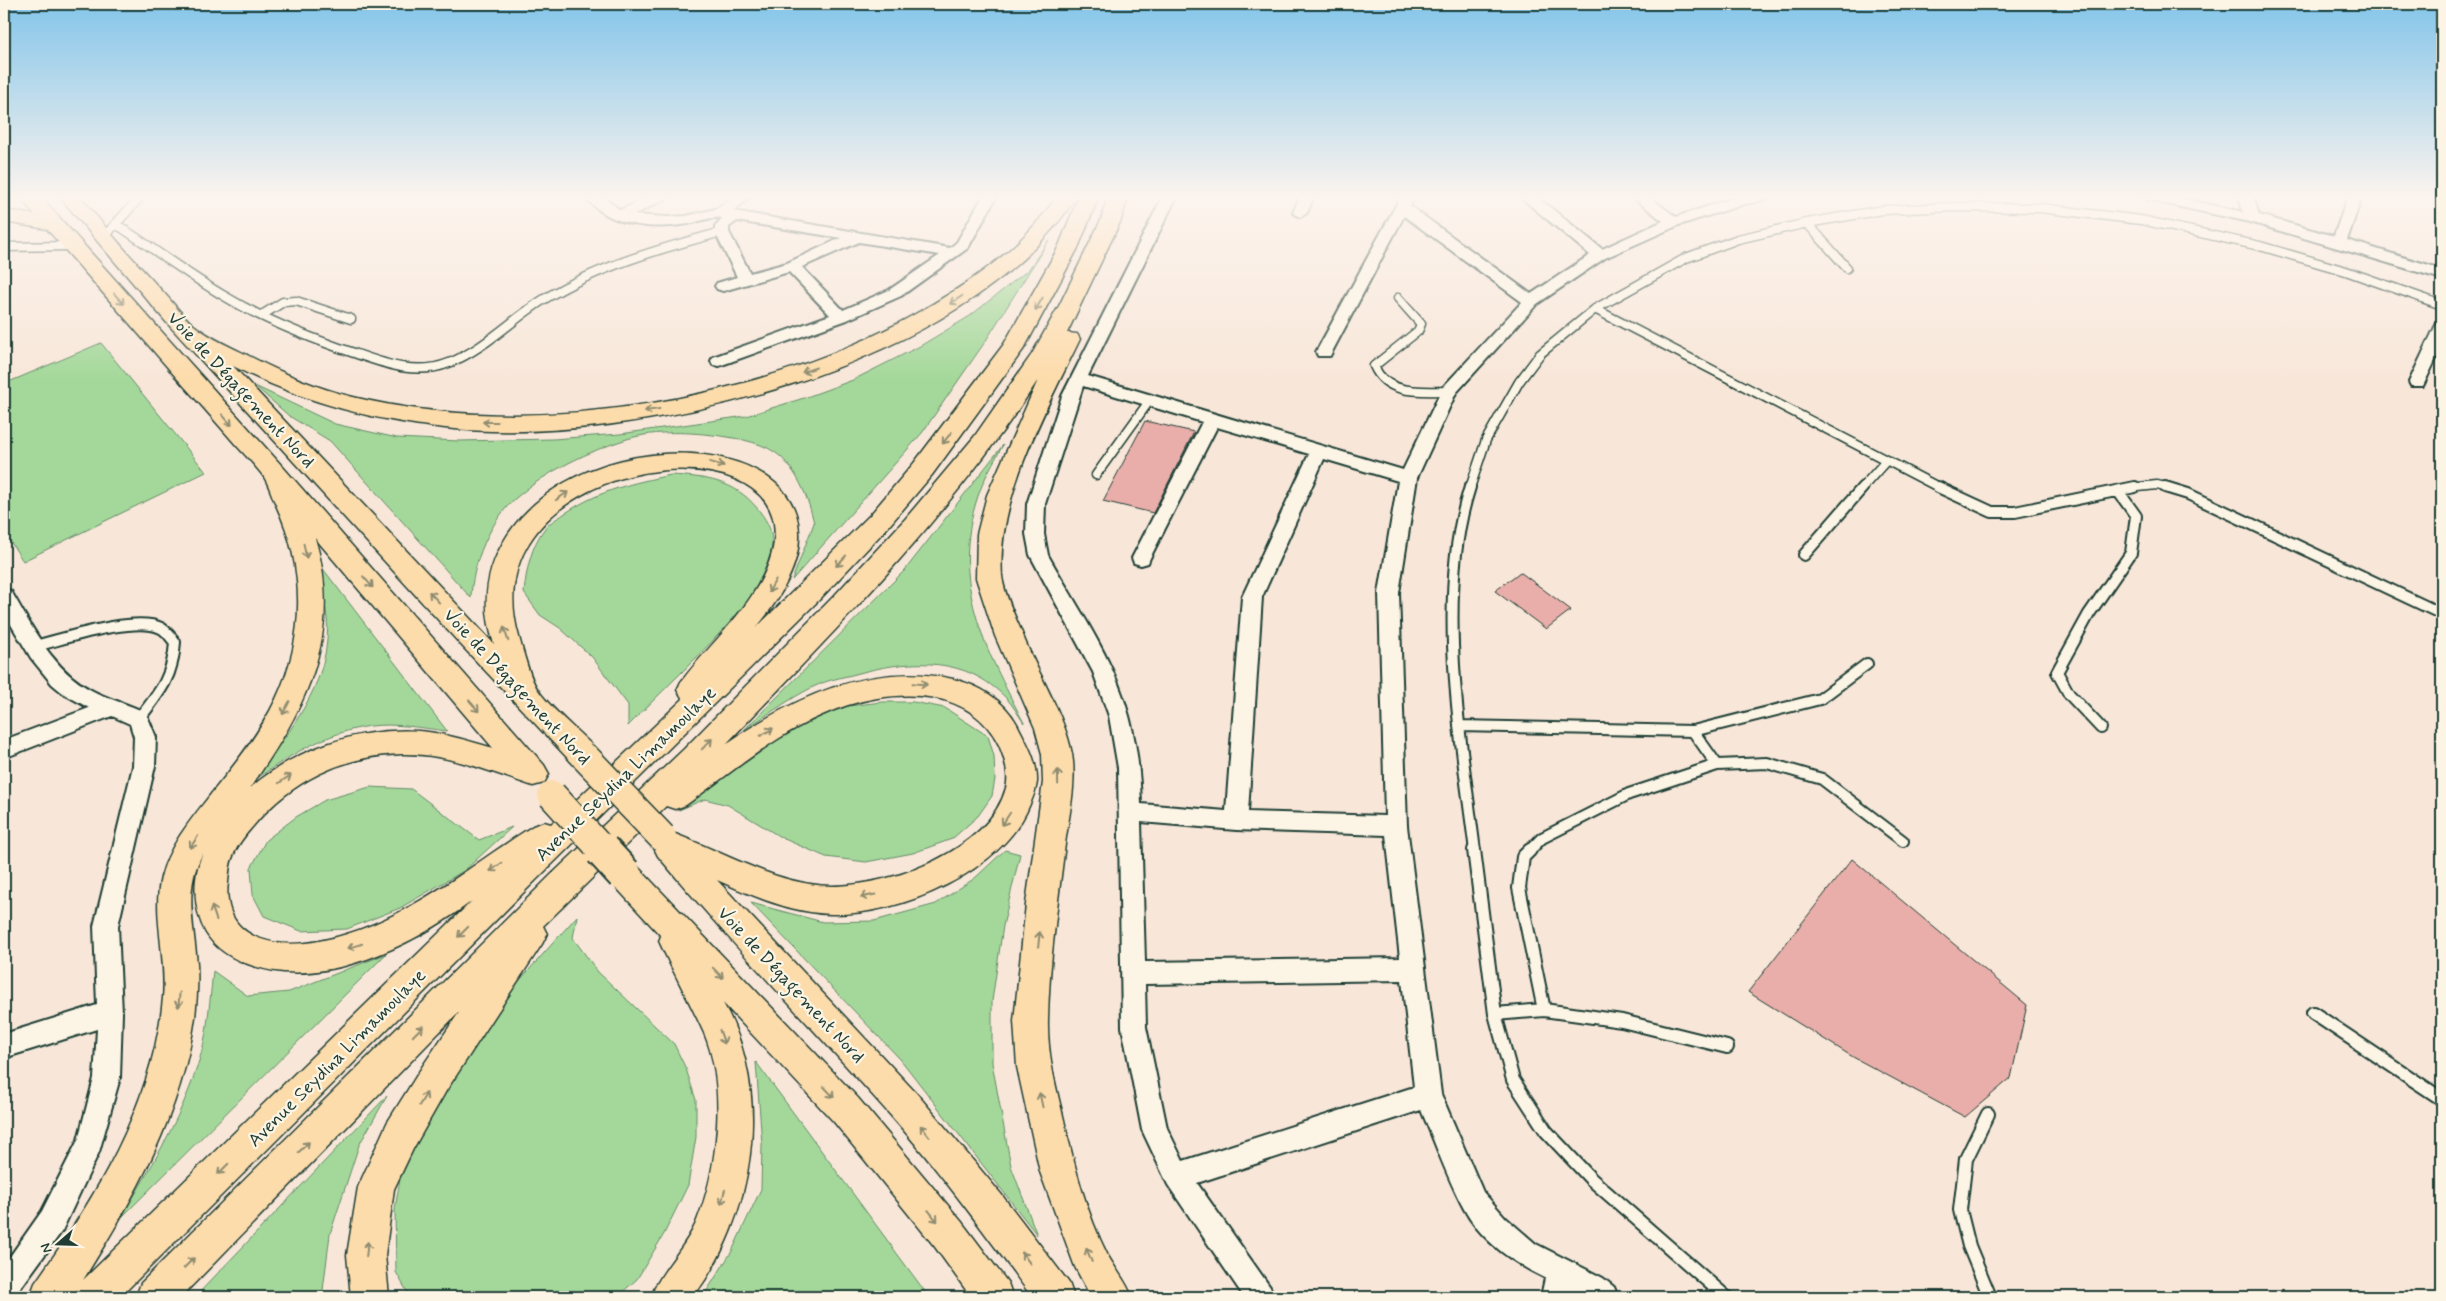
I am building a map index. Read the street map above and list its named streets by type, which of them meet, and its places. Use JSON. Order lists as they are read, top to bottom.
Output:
{
  "streets": {
    "highway": ["Voie de Dégagement Nord", "Avenue Seydina Limamoulaye"]
  },
  "north": "left"
}
